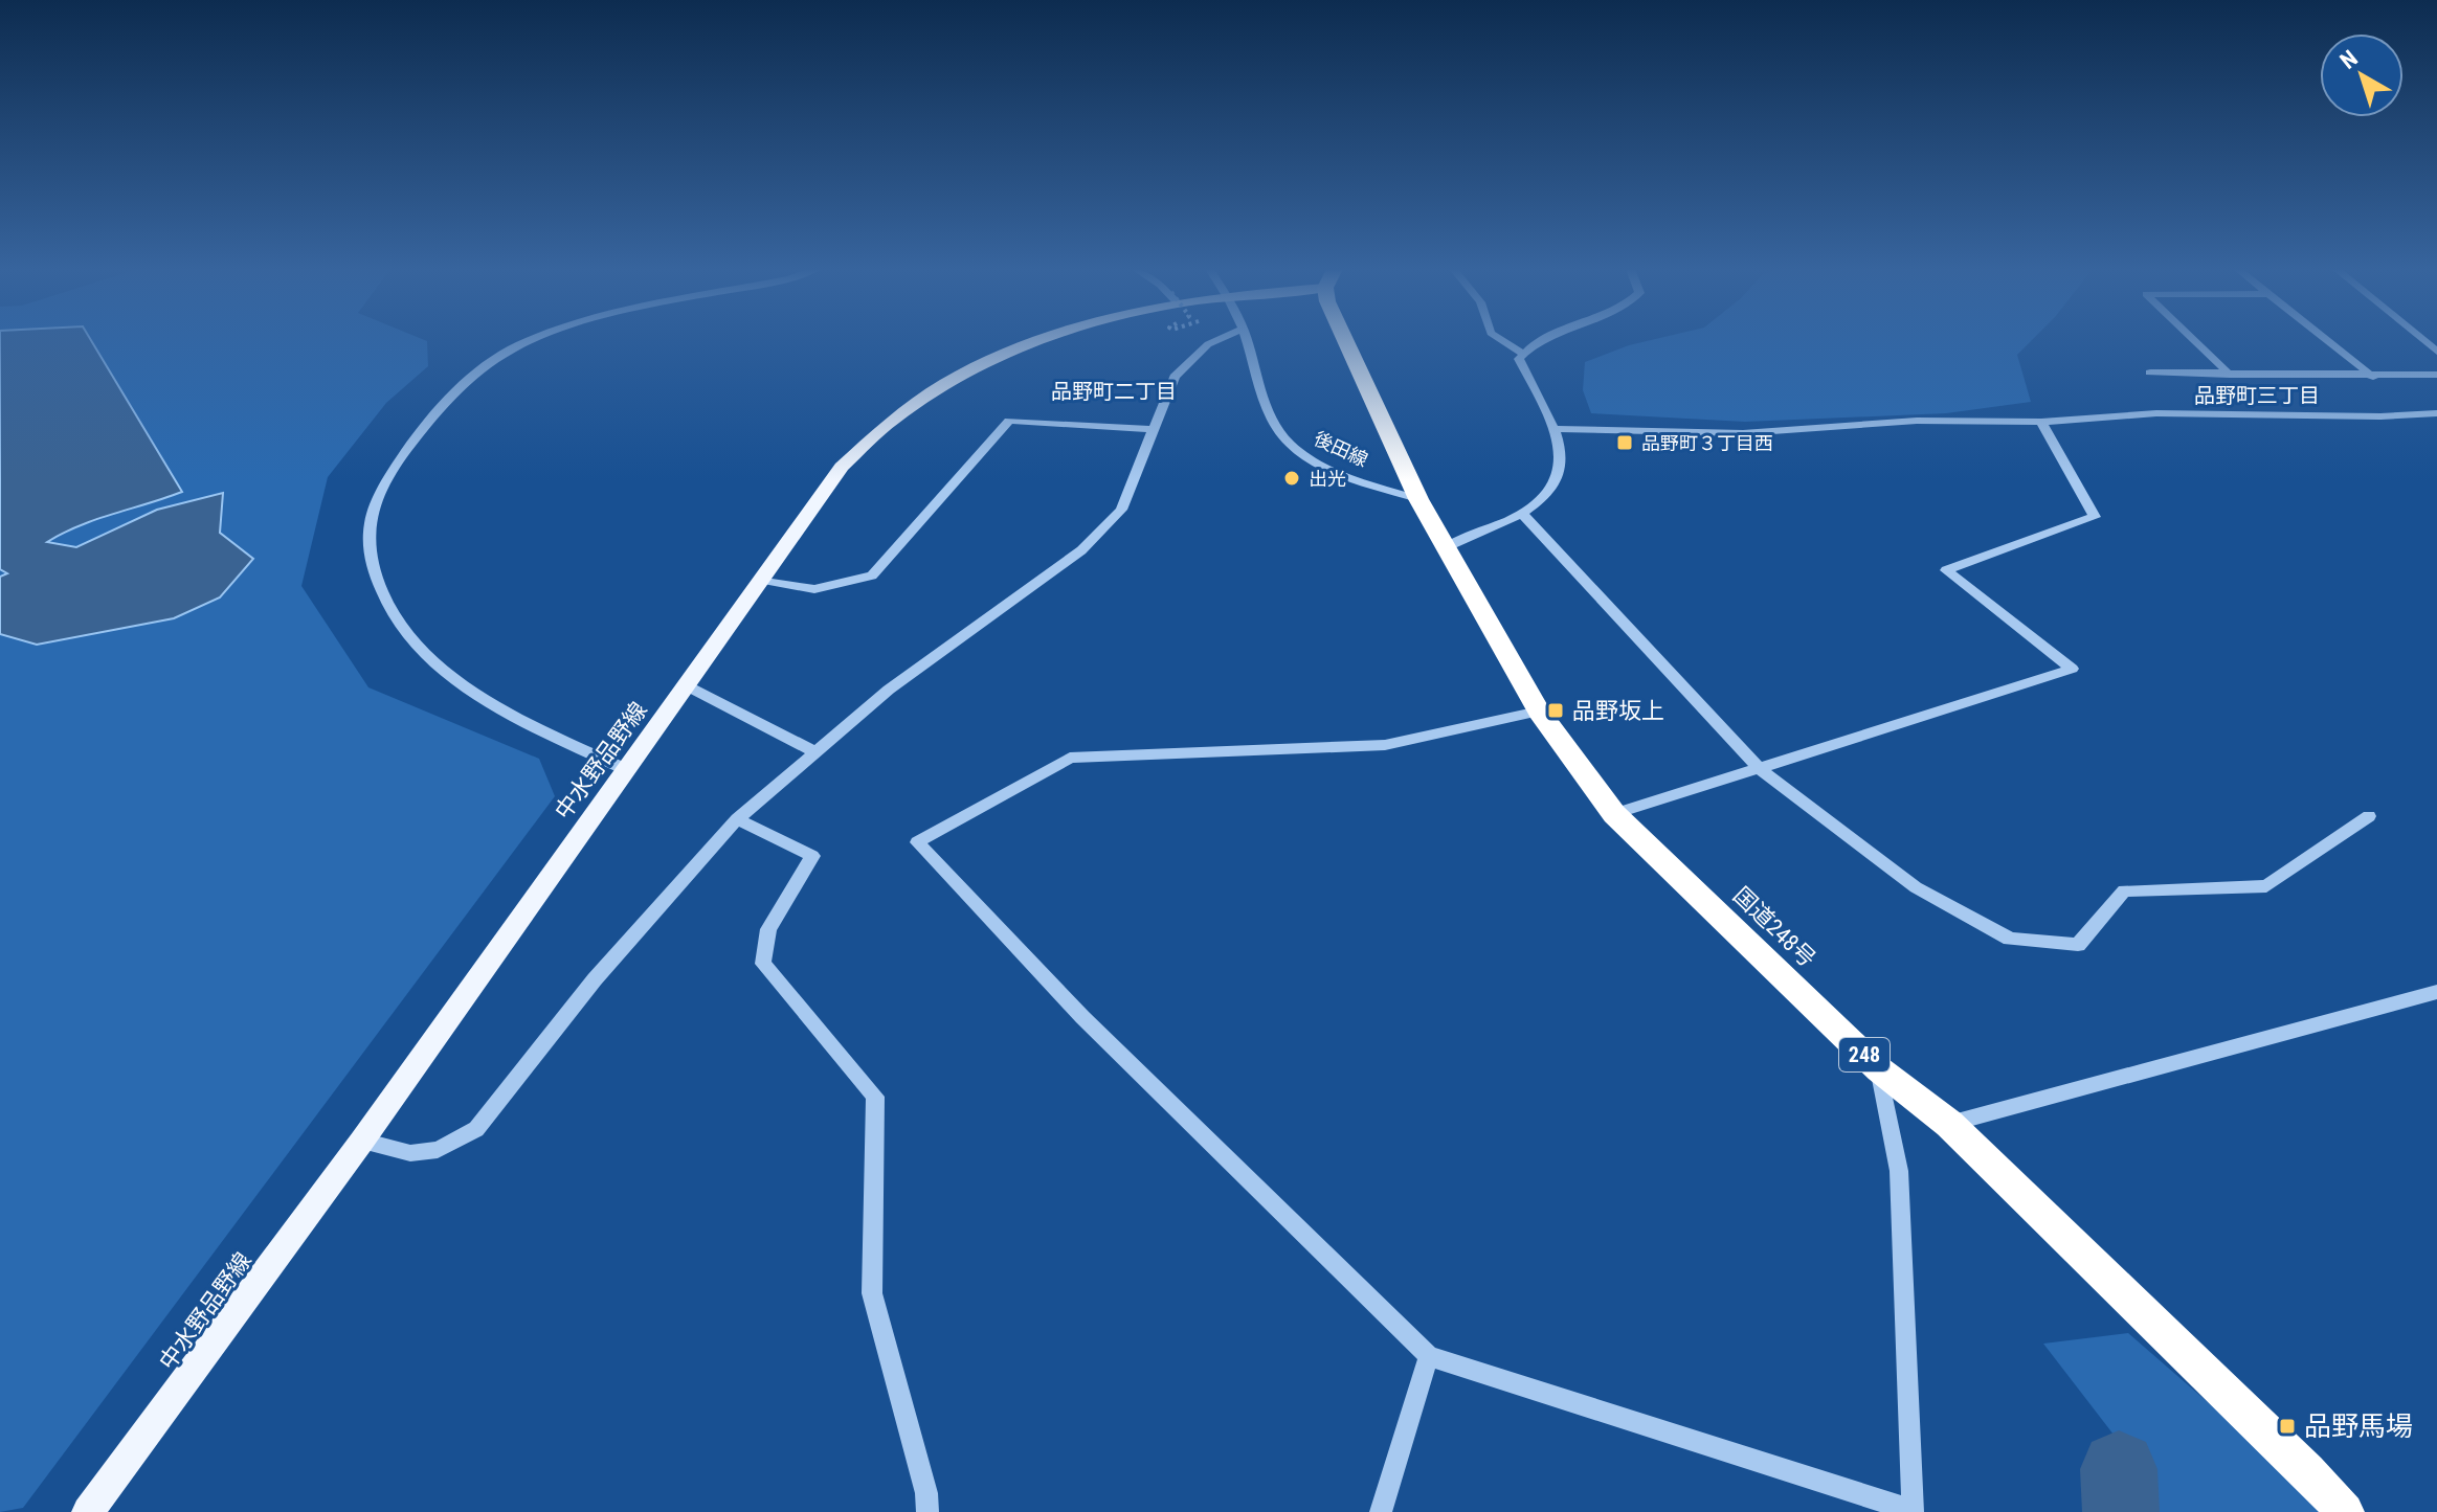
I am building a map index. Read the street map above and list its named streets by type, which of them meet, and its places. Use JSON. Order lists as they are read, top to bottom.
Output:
{
  "streets": {
    "highway": ["国道248号", "248"],
    "main road": ["中水野品野線"],
    "street": ["後田線"]
  },
  "crossings": [
    ["後田線", "国道248号"]
  ],
  "districts": ["品野町二丁目", "品野町三丁目"],
  "places": {
    "transit": ["品野町３丁目西", "品野坂上", "品野馬場"],
    "other": ["出光"]
  },
  "north": "top left"
}
